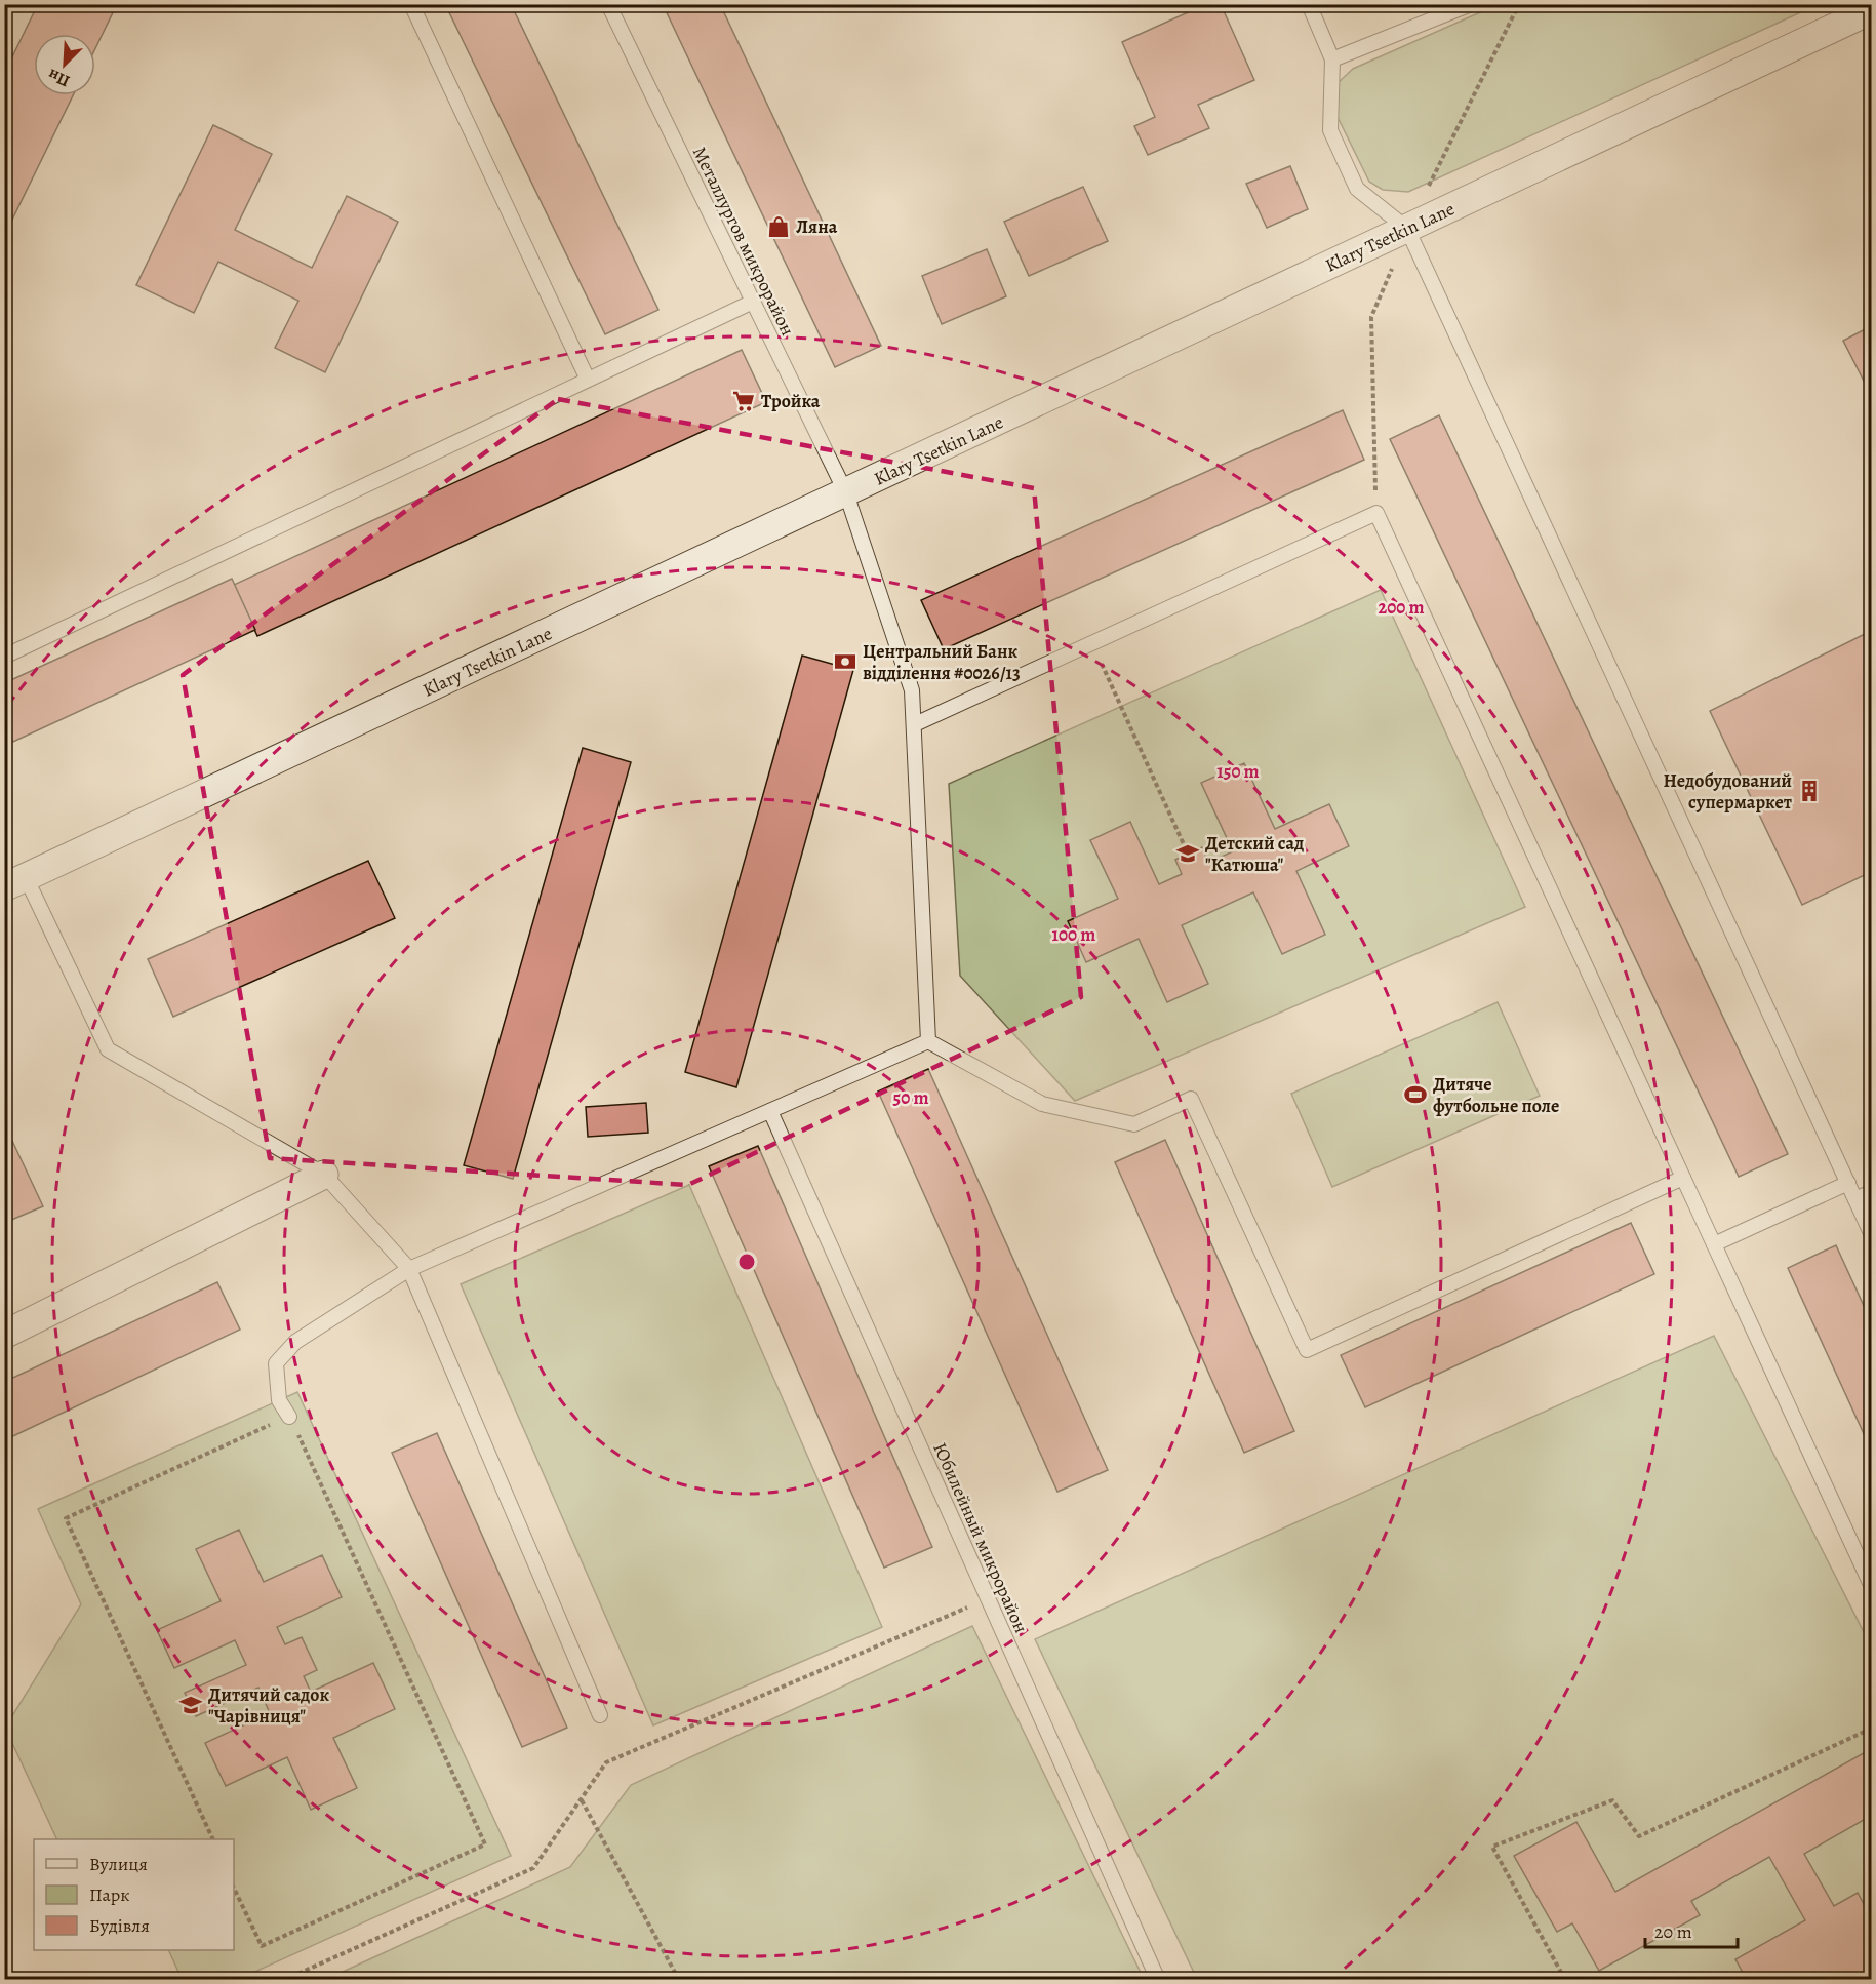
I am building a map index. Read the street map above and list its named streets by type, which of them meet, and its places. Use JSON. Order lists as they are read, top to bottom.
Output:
{
  "streets": {
    "street": ["Klary Tsetkin Lane"],
    "lane": ["Металлургов микрорайон", "Юбилейный микрорайон"]
  },
  "crossings": [
    ["Klary Tsetkin Lane", "Металлургов микрорайон"]
  ],
  "places": {
    "shop": ["Ляна"],
    "supermarket": ["Тройка"],
    "bank": ["Центральний Банк відділення #0026/13"],
    "building": ["Недобудований супермаркет"],
    "school or university": ["Детский сад \"Катюша\"", "Дитячий садок \"Чарівниця\""],
    "sports": ["Дитяче футбольне поле"]
  },
  "legend": ["Вулиця", "Парк", "Будівля"],
  "scale_bar": "20 m",
  "north": "bottom left",
  "rings": [
    "200 m",
    "150 m",
    "100 m",
    "50 m"
  ]
}
